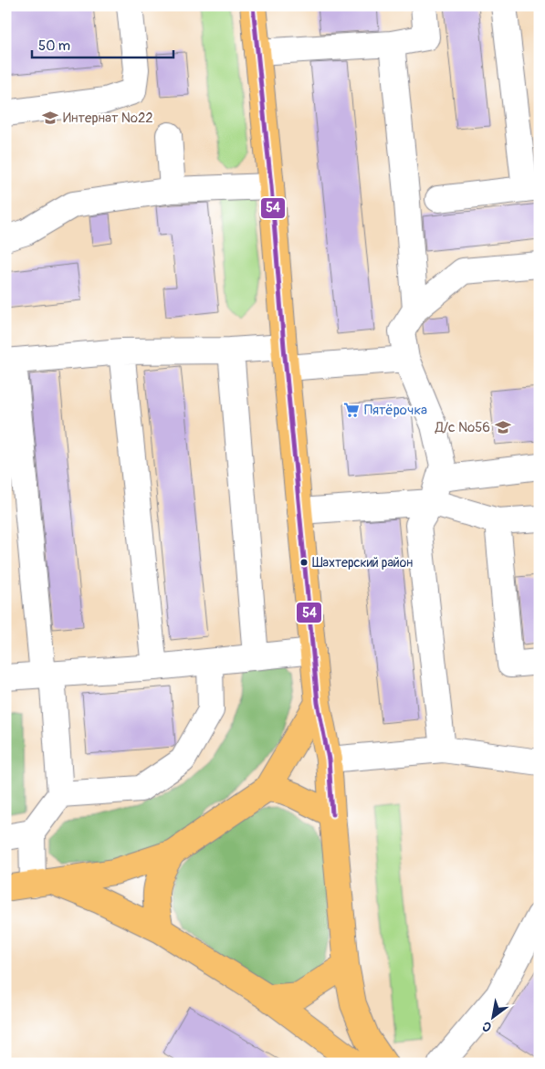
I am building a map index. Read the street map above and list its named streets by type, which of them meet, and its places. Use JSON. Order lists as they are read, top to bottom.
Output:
{
  "places": {
    "school or university": ["Интернат №22", "Д/с №56"],
    "supermarket": ["Пятёрочка"],
    "other": ["Шахтерский район"]
  },
  "lines": ["transit line 54"],
  "scale_bar": "50 m",
  "north": "bottom left"
}
